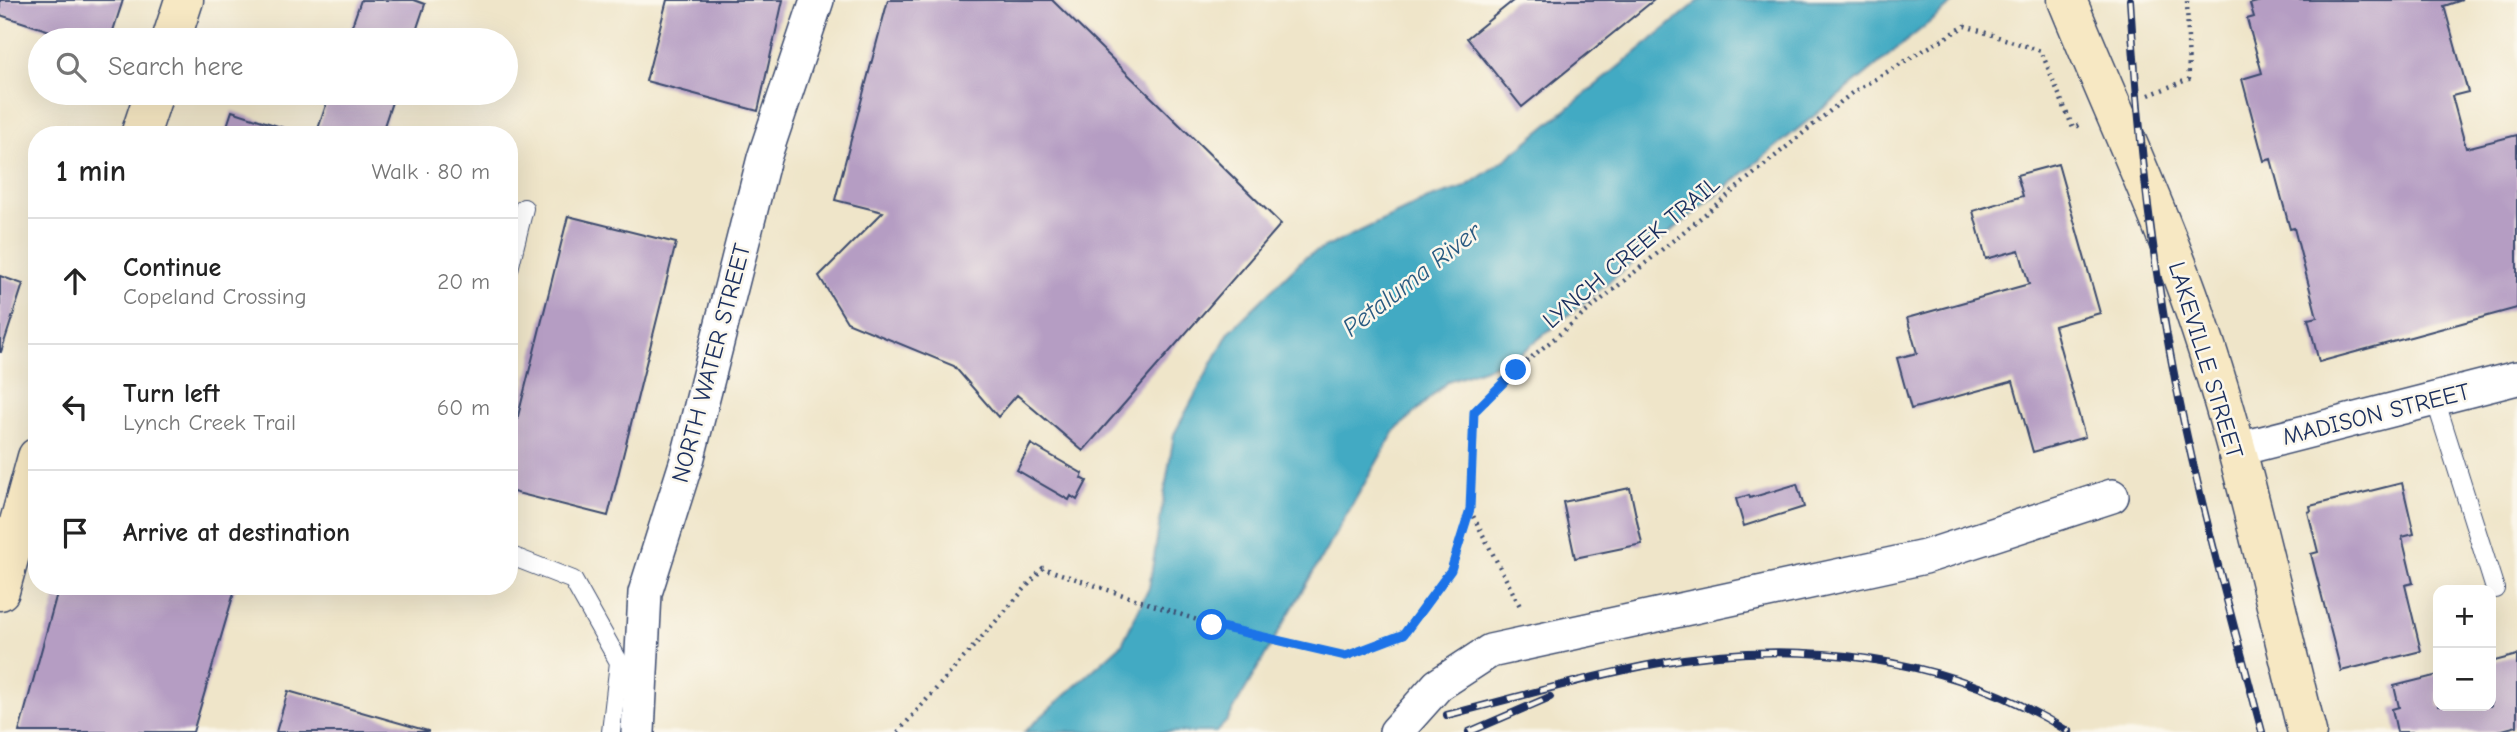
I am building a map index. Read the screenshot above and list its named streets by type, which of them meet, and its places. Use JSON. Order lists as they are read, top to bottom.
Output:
{
  "streets": {
    "main road": ["LAKEVILLE STREET"],
    "street": ["NORTH WATER STREET", "MADISON STREET"],
    "path": ["LYNCH CREEK TRAIL"]
  },
  "crossings": [
    ["LAKEVILLE STREET", "MADISON STREET"]
  ],
  "water": ["Petaluma River"],
  "page": {
    "search": "Search here",
    "heading": ["1 min", "Walk · 80 m"],
    "list": [
      ["Continue", "Copeland Crossing", "20 m"],
      ["Turn left", "Lynch Creek Trail", "60 m"],
      "Arrive at destination"
    ],
    "map_buttons": ["+", "−"]
  }
}
